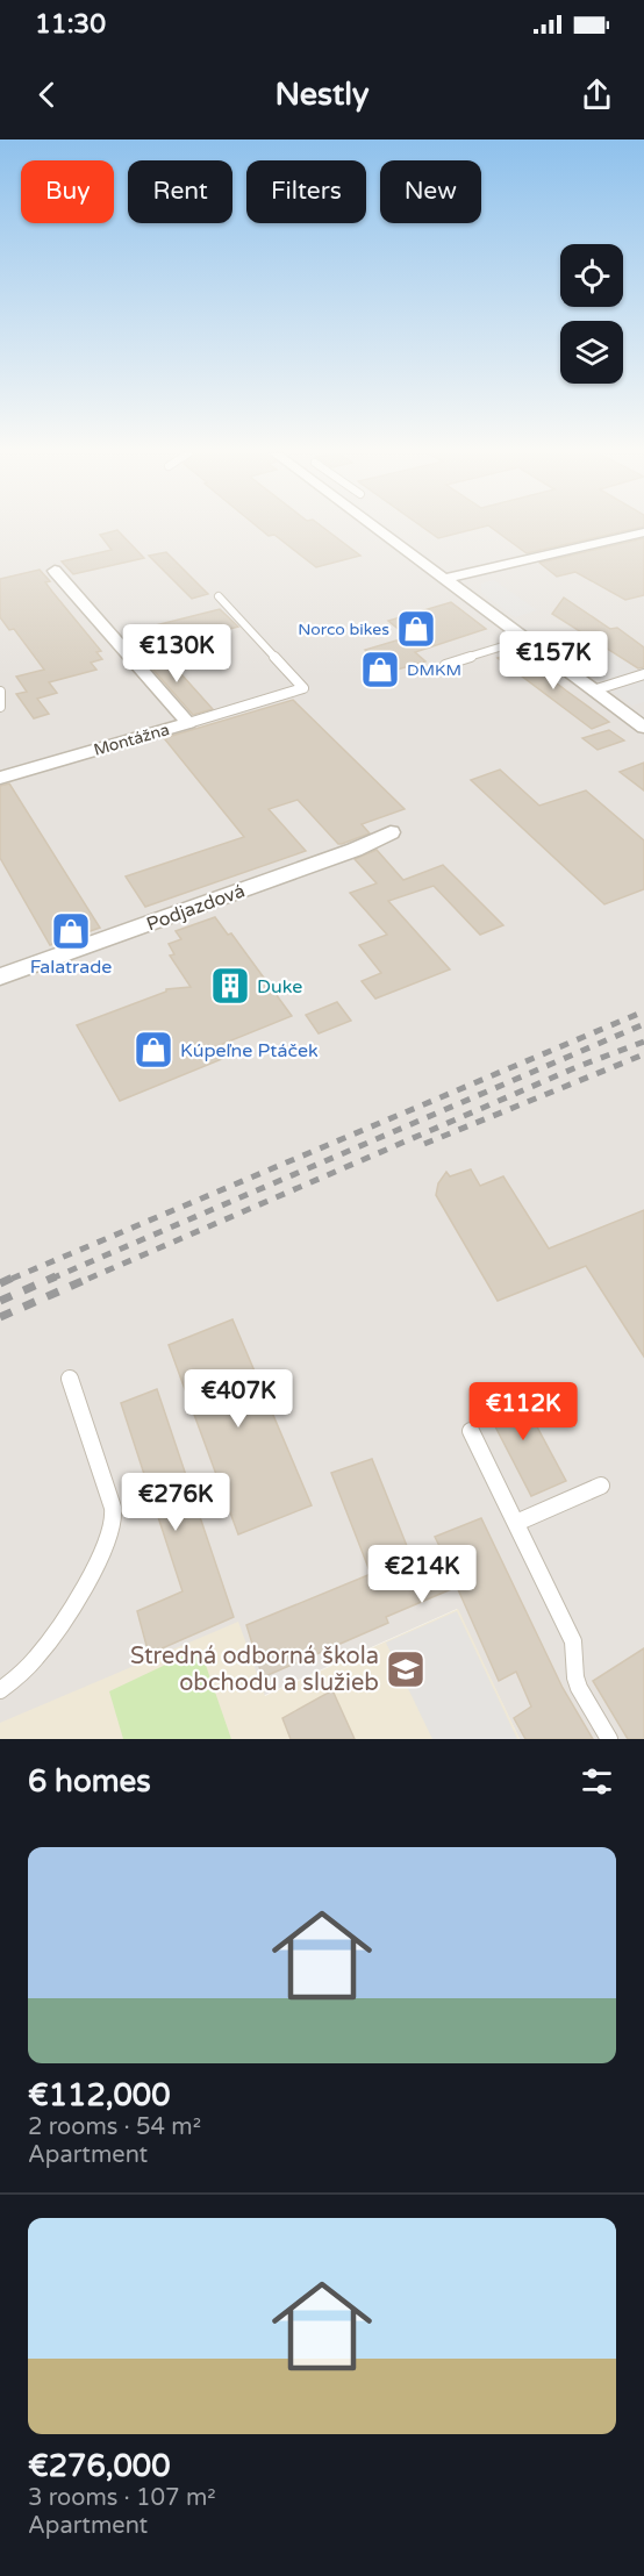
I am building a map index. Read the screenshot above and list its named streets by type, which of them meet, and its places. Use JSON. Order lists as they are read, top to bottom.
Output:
{
  "streets": {
    "street": ["Montážna", "Podjazdová"]
  },
  "places": {
    "shop": [
      "Norco bikes",
      "DMKM",
      "Falatrade",
      "Kúpeľne Ptáček"
    ],
    "building": ["Duke"],
    "school or university": ["Stredná odborná škola obchodu a služieb"]
  },
  "page": {
    "status": "11:30",
    "header": "Nestly",
    "chip": [
      "Buy",
      "Rent",
      "Filters",
      "New"
    ],
    "price": [
      "€130K",
      "€157K",
      "€407K",
      "€112K",
      "€276K",
      "€214K"
    ],
    "heading": "6 homes",
    "list": [
      {
        "name": "€112,000",
        "note": "2 rooms · 54 m² · Apartment"
      },
      {
        "name": "€276,000",
        "note": "3 rooms · 107 m² · Apartment"
      }
    ]
  }
}
